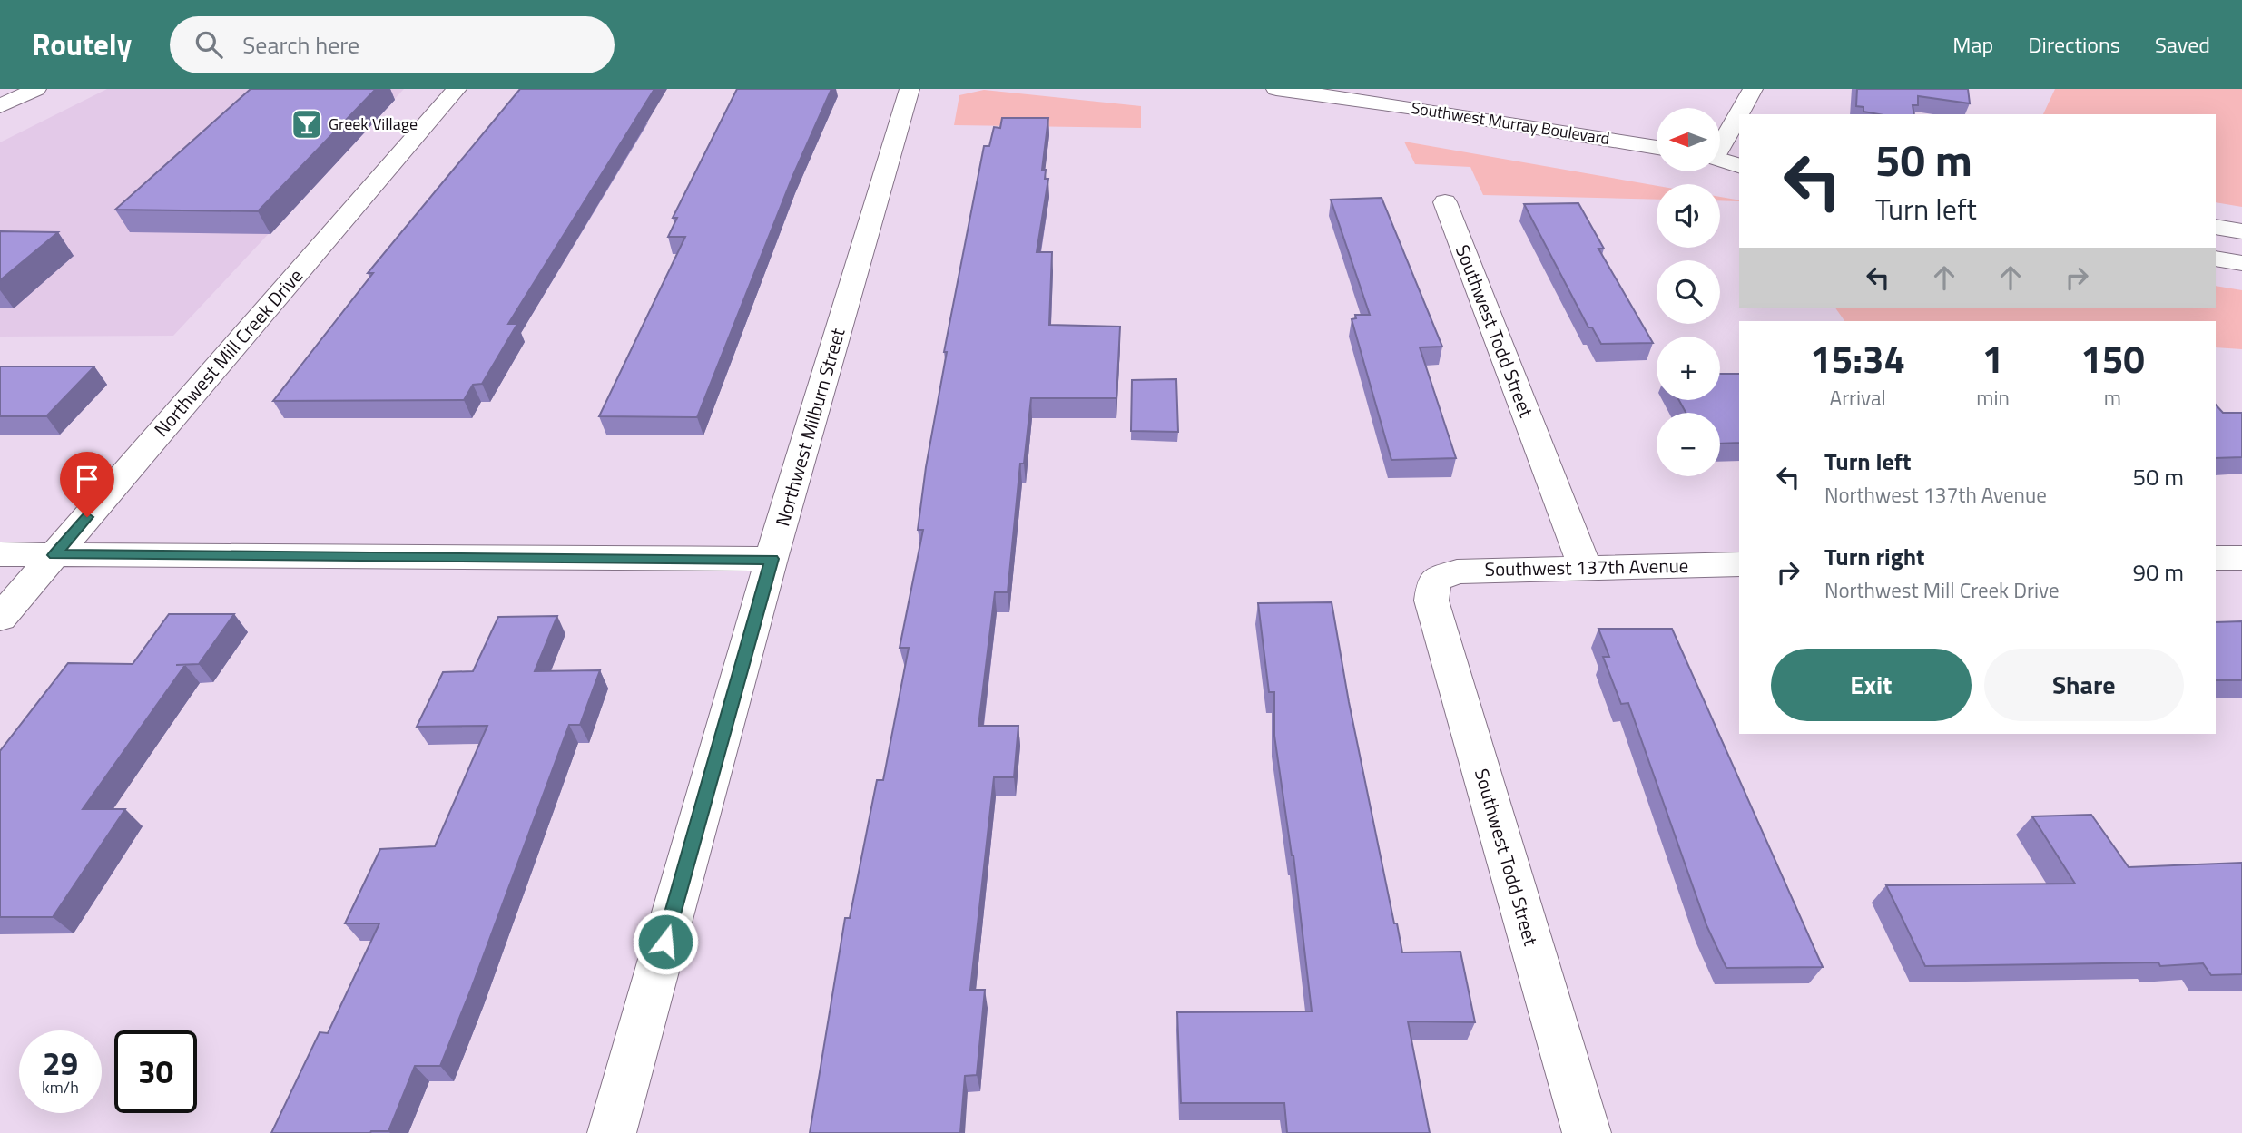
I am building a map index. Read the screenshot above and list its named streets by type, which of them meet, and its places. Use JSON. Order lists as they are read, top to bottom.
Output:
{
  "streets": {
    "main road": [
      "Southwest Murray Boulevard",
      "Southwest Todd Street",
      "Northwest Mill Creek Drive",
      "Northwest Milburn Street",
      "Southwest 137th Avenue"
    ]
  },
  "crossings": [
    ["Southwest Todd Street", "Southwest 137th Avenue"]
  ],
  "places": {
    "bar": ["Greek Village"]
  },
  "north": "left",
  "page": {
    "header": "Routely",
    "search": "Search here",
    "nav": ["Map", "Directions", "Saved"],
    "map_buttons": ["+", "−"],
    "turn": ["50 m", "Turn left"],
    "eta": [
      "15:34",
      "Arrival",
      "1",
      "min",
      "150",
      "m"
    ],
    "list": [
      {
        "name": "Turn left",
        "note": "Northwest 137th Avenue",
        "value": "50 m"
      },
      {
        "name": "Turn right",
        "note": "Northwest Mill Creek Drive",
        "value": "90 m"
      }
    ],
    "buttons": ["Exit", "Share"],
    "speed": "29 km/h",
    "limit": "30"
  }
}
